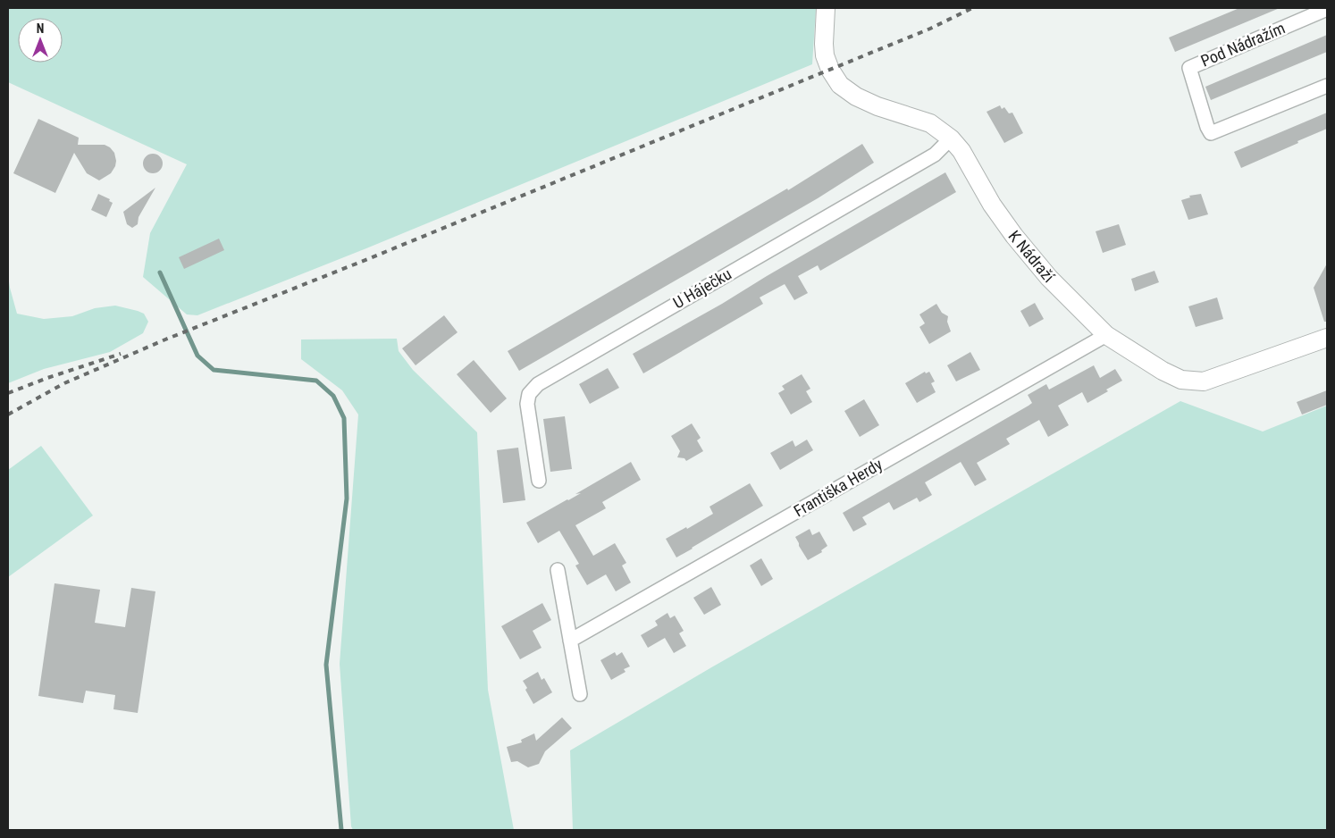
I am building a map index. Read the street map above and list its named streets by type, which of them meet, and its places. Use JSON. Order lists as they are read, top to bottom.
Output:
{
  "streets": {
    "main road": ["K Nádraží"],
    "street": ["Pod Nádražím", "U Háječku", "Františka Herdy"]
  },
  "crossings": [
    ["K Nádraží", "U Háječku"],
    ["K Nádraží", "Františka Herdy"]
  ],
  "north": "top"
}
